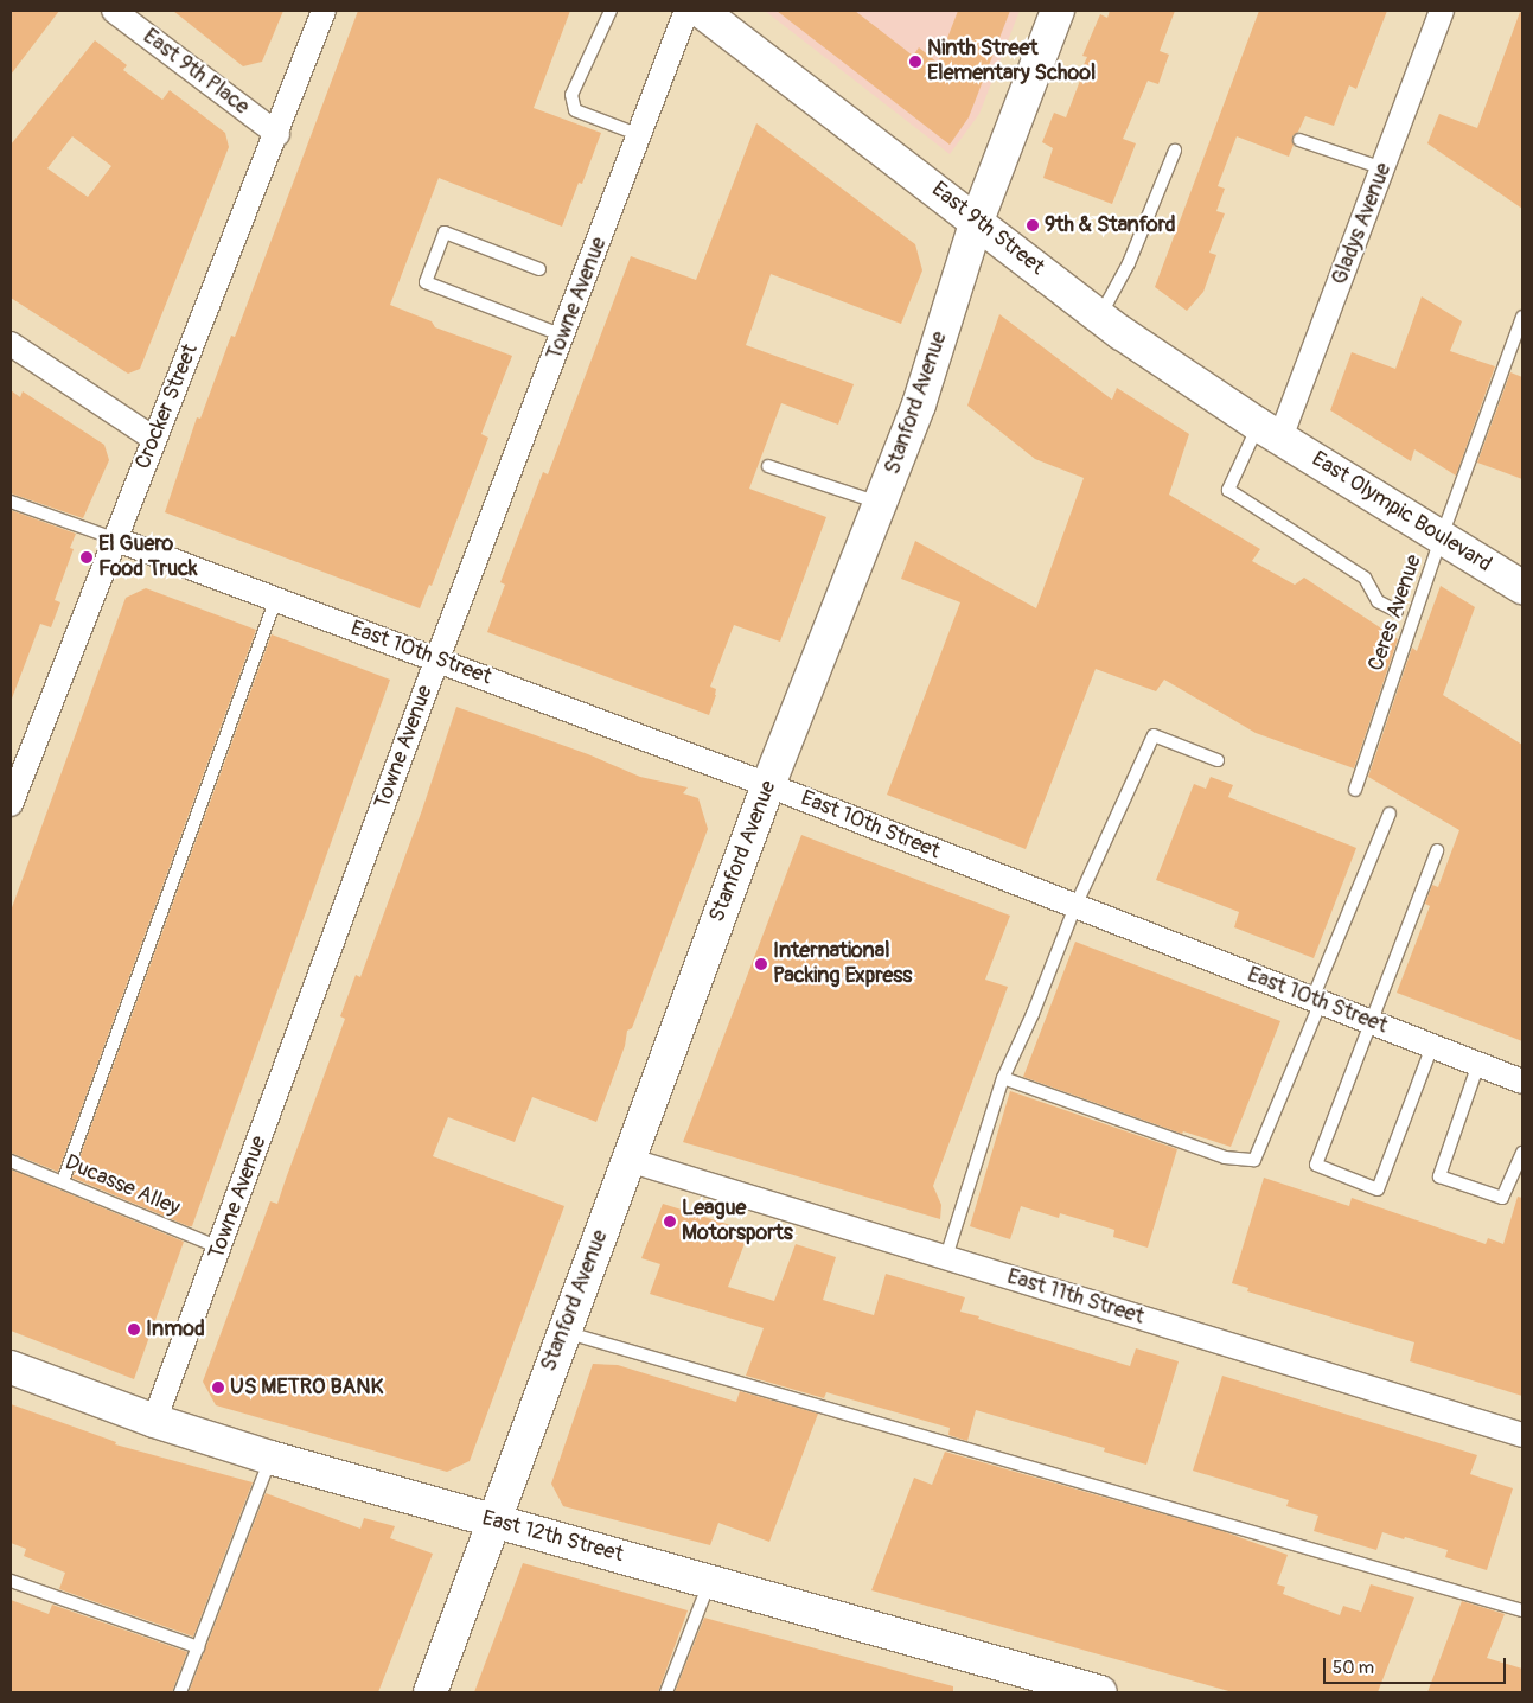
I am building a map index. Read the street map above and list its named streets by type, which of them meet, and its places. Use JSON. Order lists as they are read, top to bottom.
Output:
{
  "streets": {
    "street": [
      "East 9th Place",
      "Gladys Avenue",
      "East 9th Street",
      "Towne Avenue",
      "Stanford Avenue",
      "Crocker Street",
      "East Olympic Boulevard",
      "East 10th Street",
      "East 11th Street",
      "East 12th Street"
    ],
    "lane": ["Ceres Avenue", "Ducasse Alley"]
  },
  "crossings": [
    ["East 9th Place", "Crocker Street"],
    ["Gladys Avenue", "East 9th Street"],
    ["Gladys Avenue", "East Olympic Boulevard"],
    ["East 9th Street", "Stanford Avenue"],
    ["East 9th Street", "East Olympic Boulevard"],
    ["Towne Avenue", "East 10th Street"],
    ["Towne Avenue", "Ducasse Alley"],
    ["Towne Avenue", "East 12th Street"],
    ["Stanford Avenue", "East 10th Street"],
    ["Stanford Avenue", "East 11th Street"],
    ["Stanford Avenue", "East 12th Street"],
    ["Crocker Street", "East 10th Street"],
    ["East Olympic Boulevard", "Ceres Avenue"]
  ],
  "places": [
    "Ninth Street Elementary School",
    "9th & Stanford",
    "El Guero Food Truck",
    "International Packing Express",
    "League Motorsports",
    "Inmod",
    "US METRO BANK"
  ],
  "scale_bar": "50 m"
}
